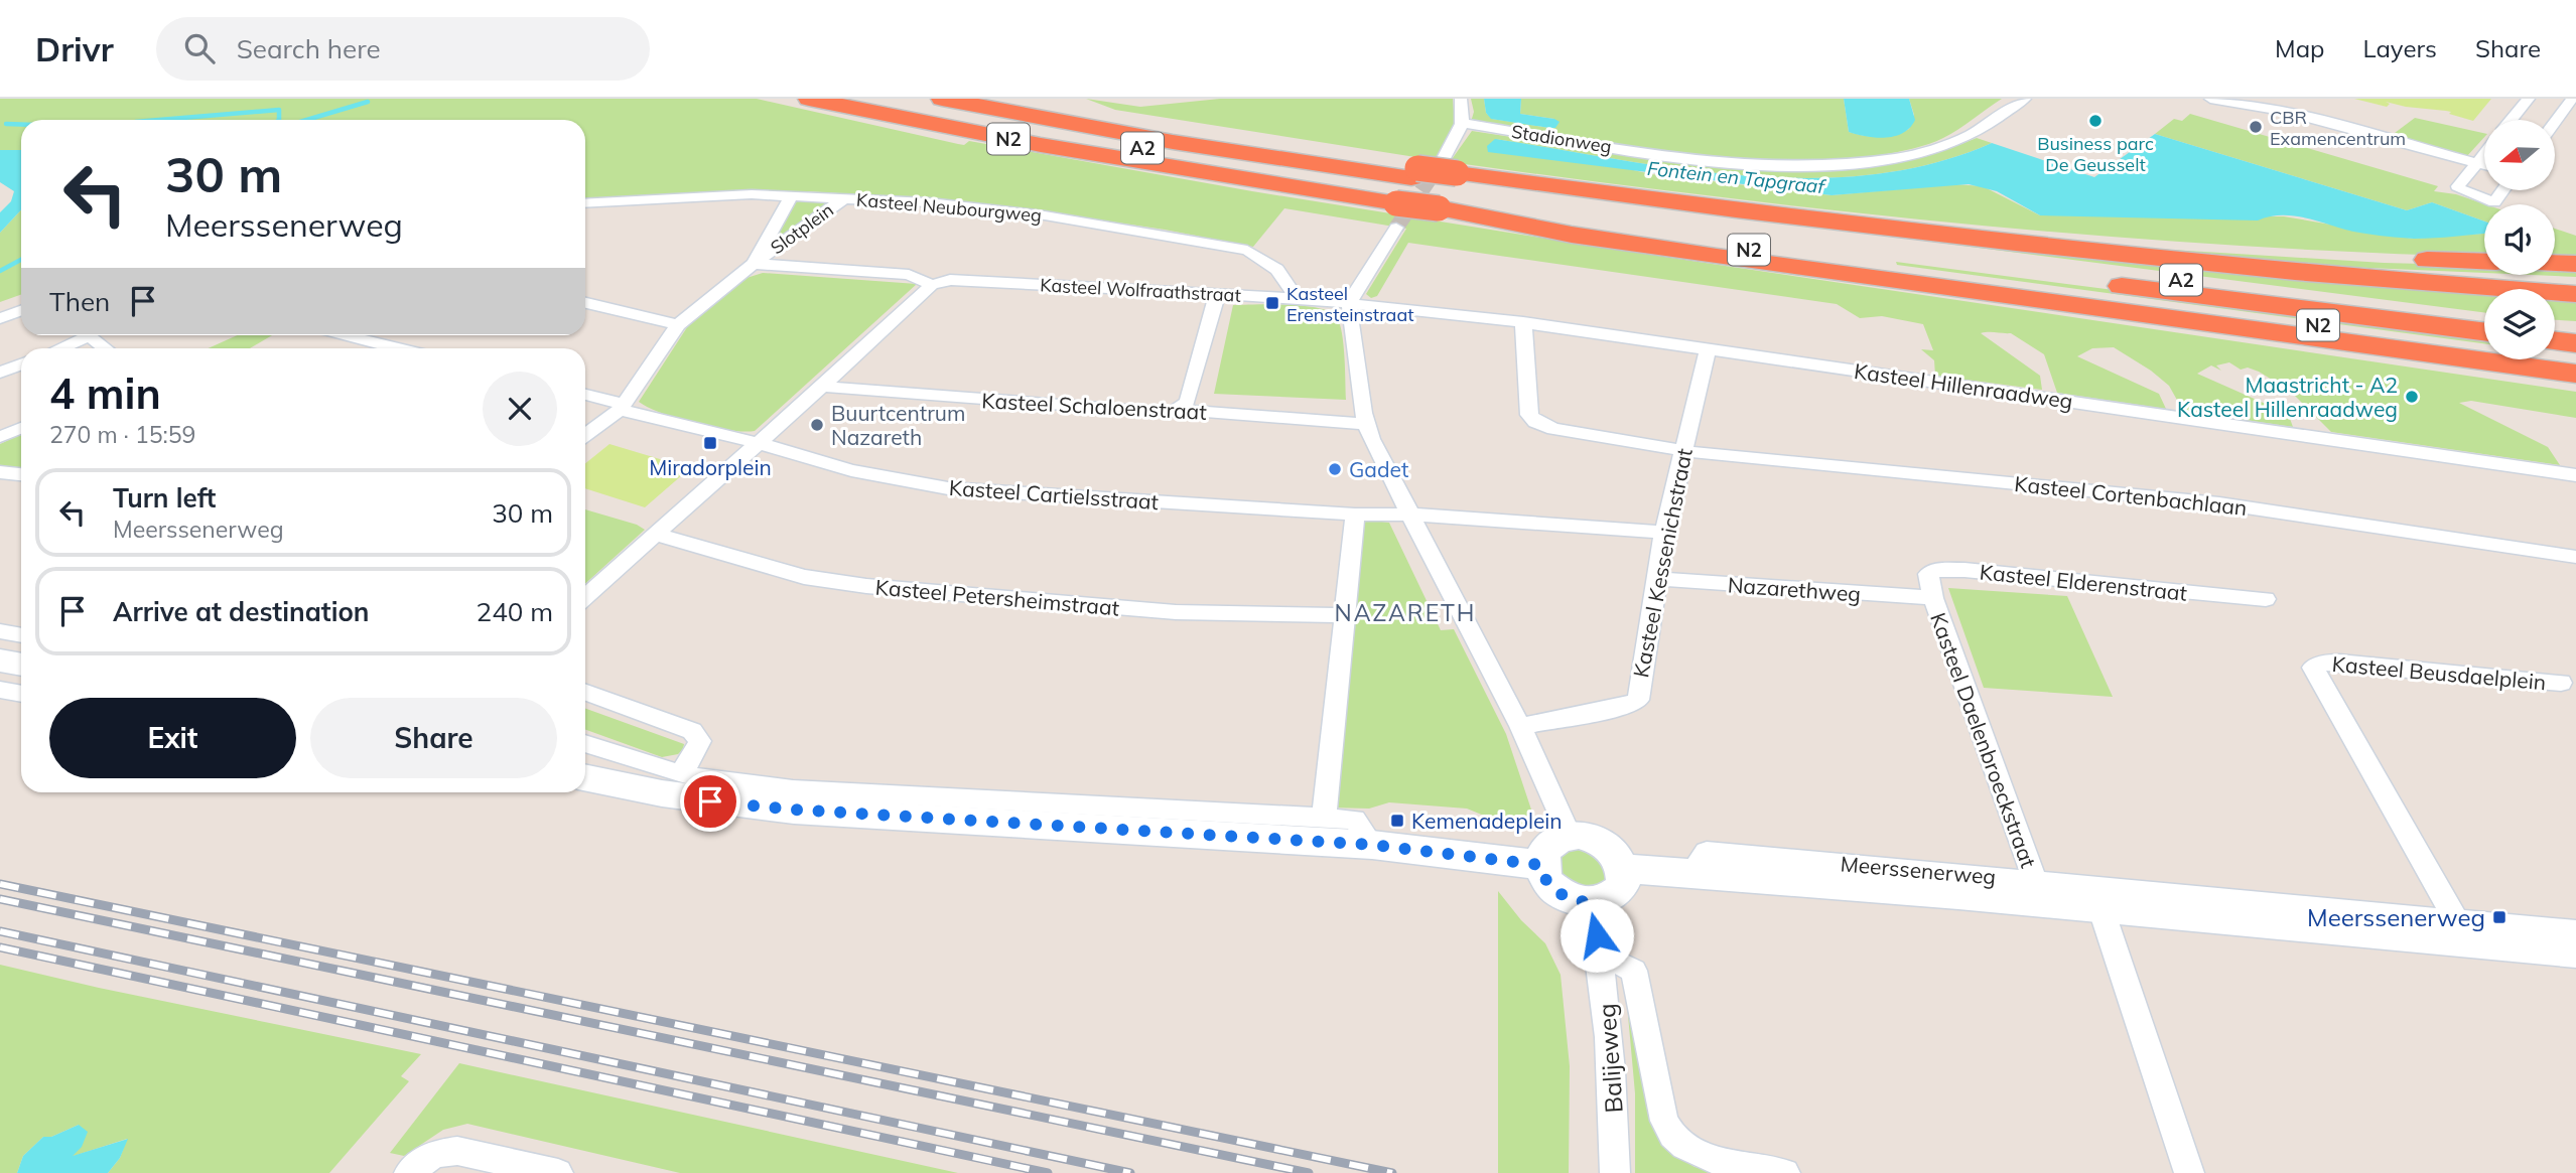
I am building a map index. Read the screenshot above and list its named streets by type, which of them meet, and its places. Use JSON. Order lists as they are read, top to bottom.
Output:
{
  "streets": {
    "highway": ["N2", "A2"],
    "street": [
      "Stadionweg",
      "Kasteel Neubourgweg",
      "Slotplein",
      "Kasteel Wolfraathstraat",
      "Kasteel Hillenraadweg",
      "Kasteel Schaloenstraat",
      "Kasteel Cartielsstraat",
      "Kasteel Cortenbachlaan",
      "Kasteel Kessenichstraat",
      "Kasteel Elderenstraat",
      "Nazarethweg",
      "Kasteel Petersheimstraat",
      "Kasteel Beusdaelplein",
      "Kasteel Daelenbroeckstraat",
      "Meerssenerweg",
      "Balijeweg"
    ]
  },
  "crossings": [
    ["N2", "A2"],
    ["Kasteel Neubourgweg", "Slotplein"],
    ["Kasteel Neubourgweg", "Kasteel Wolfraathstraat"],
    ["Kasteel Wolfraathstraat", "Kasteel Hillenraadweg"],
    ["Kasteel Hillenraadweg", "Kasteel Cortenbachlaan"],
    ["Kasteel Hillenraadweg", "Kasteel Kessenichstraat"],
    ["Kasteel Cortenbachlaan", "Kasteel Kessenichstraat"],
    ["Kasteel Kessenichstraat", "Nazarethweg"],
    ["Kasteel Elderenstraat", "Nazarethweg"],
    ["Kasteel Elderenstraat", "Kasteel Daelenbroeckstraat"],
    ["Nazarethweg", "Kasteel Daelenbroeckstraat"],
    ["Kasteel Beusdaelplein", "Meerssenerweg"],
    ["Kasteel Daelenbroeckstraat", "Meerssenerweg"],
    ["Meerssenerweg", "Balijeweg"]
  ],
  "districts": ["NAZARETH"],
  "water": ["Fontein en Tapgraaf"],
  "places": {
    "other": [
      "Business parc De Geusselt",
      "CBR Examencentrum",
      "Maastricht - A2 Kasteel Hillenraadweg",
      "Buurtcentrum Nazareth",
      "Gadet"
    ],
    "transit": [
      "Kasteel Erensteinstraat",
      "Miradorplein",
      "Kemenadeplein",
      "Meerssenerweg"
    ]
  },
  "north": "left",
  "page": {
    "header": "Drivr",
    "search": "Search here",
    "nav": ["Map", "Layers", "Share"],
    "turn": ["30 m", "Meerssenerweg"],
    "then": "Then",
    "heading": ["4 min", "270 m · 15:59"],
    "list": [
      {
        "name": "Turn left",
        "note": "Meerssenerweg",
        "value": "30 m"
      },
      {
        "name": "Arrive at destination",
        "value": "240 m"
      }
    ],
    "buttons": ["Exit", "Share"]
  }
}
